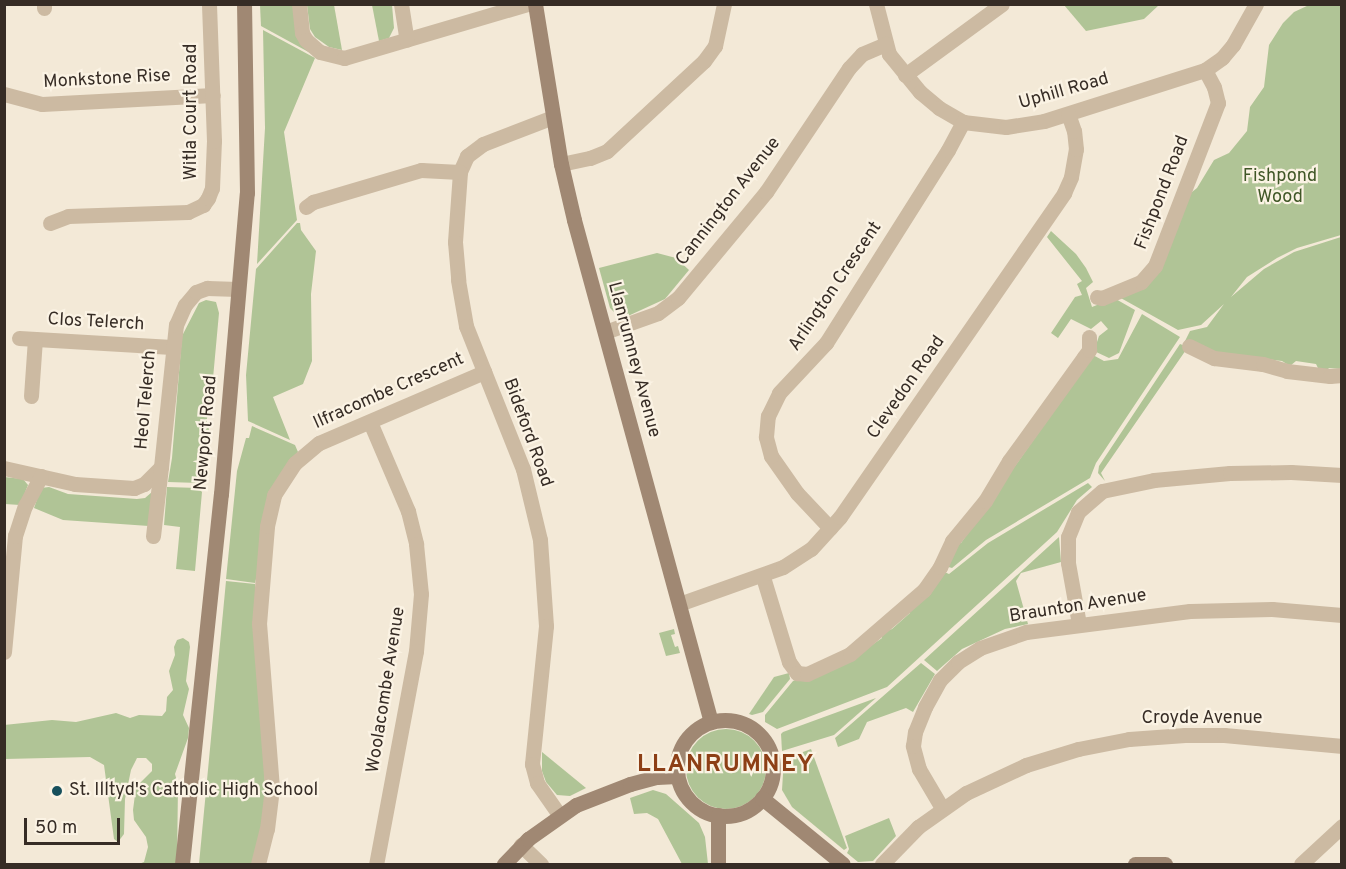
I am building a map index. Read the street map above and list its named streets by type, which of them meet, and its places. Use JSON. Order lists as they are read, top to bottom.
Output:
{
  "streets": {
    "street": [
      "Monkstone Rise",
      "Uphill Road",
      "Witla Court Road",
      "Fishpond Road",
      "Cannington Avenue",
      "Arlington Crescent",
      "Clos Telerch",
      "Llanrumney Avenue",
      "Clevedon Road",
      "Ilfracombe Crescent",
      "Heol Telerch",
      "Newport Road",
      "Bideford Road",
      "Braunton Avenue",
      "Woolacombe Avenue",
      "Croyde Avenue"
    ]
  },
  "crossings": [
    ["Monkstone Rise", "Witla Court Road"],
    ["Uphill Road", "Fishpond Road"],
    ["Uphill Road", "Cannington Avenue"],
    ["Uphill Road", "Arlington Crescent"],
    ["Uphill Road", "Clevedon Road"],
    ["Cannington Avenue", "Llanrumney Avenue"],
    ["Arlington Crescent", "Clevedon Road"],
    ["Clos Telerch", "Heol Telerch"],
    ["Llanrumney Avenue", "Clevedon Road"],
    ["Ilfracombe Crescent", "Bideford Road"],
    ["Ilfracombe Crescent", "Woolacombe Avenue"],
    ["Heol Telerch", "Newport Road"],
    ["Braunton Avenue", "Croyde Avenue"]
  ],
  "districts": ["LLANRUMNEY"],
  "parks": ["Fishpond Wood"],
  "places": ["St. Illtyd's Catholic High School"],
  "scale_bar": "50 m"
}
